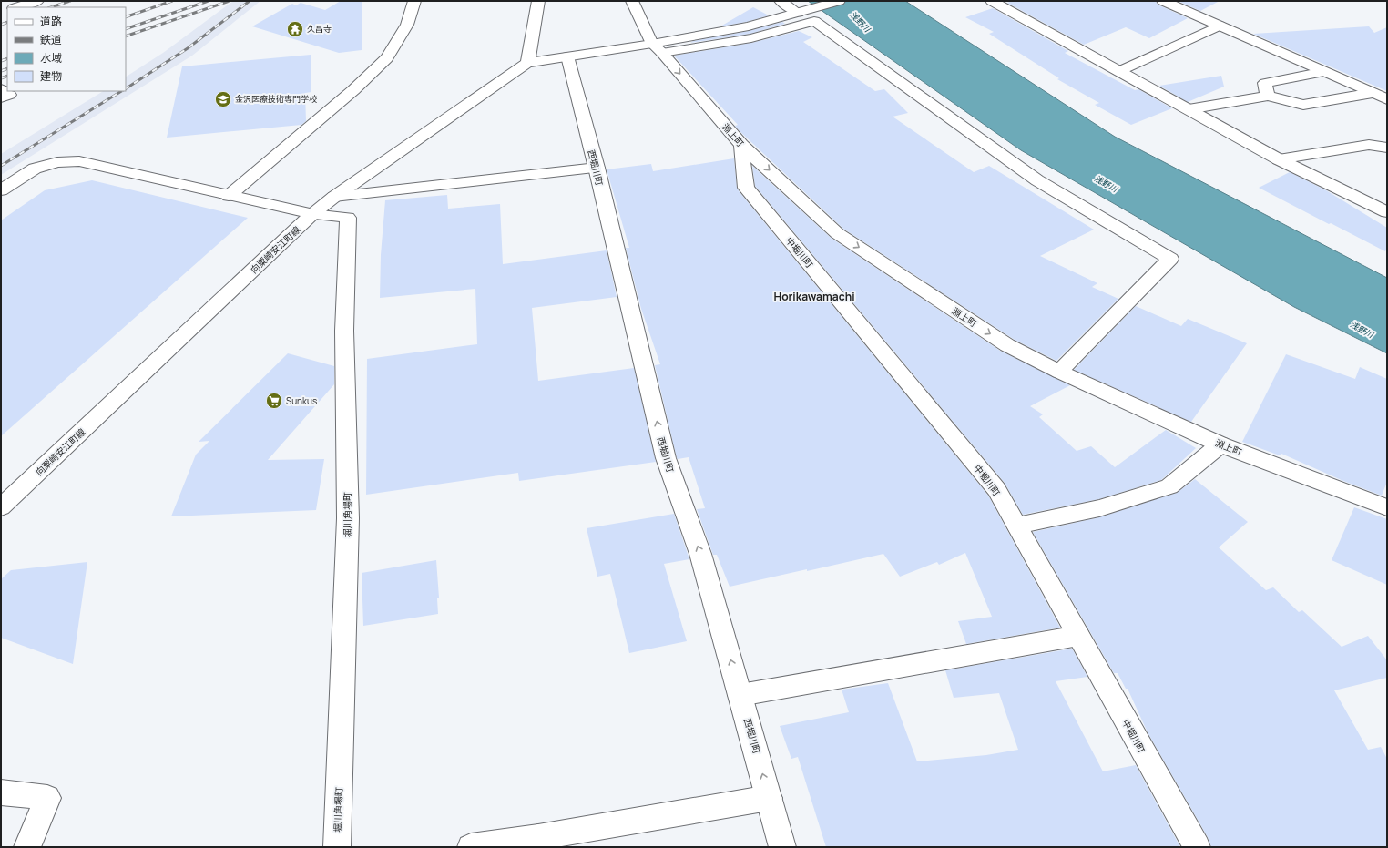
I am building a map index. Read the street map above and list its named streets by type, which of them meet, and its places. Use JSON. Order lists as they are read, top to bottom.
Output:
{
  "streets": {
    "street": [
      "淵上町",
      "西堀川町",
      "向粟崎安江町線",
      "中堀川町",
      "堀川角場町"
    ]
  },
  "crossings": [
    ["淵上町", "中堀川町"],
    ["向粟崎安江町線", "堀川角場町"]
  ],
  "one_way": ["淵上町", "西堀川町"],
  "districts": ["Horikawamachi"],
  "water": ["浅野川"],
  "places": {
    "temple": ["久昌寺"],
    "school or university": ["金沢医療技術専門学校"],
    "supermarket": ["Sunkus"]
  },
  "legend": [
    "道路",
    "鉄道",
    "水域",
    "建物"
  ]
}
